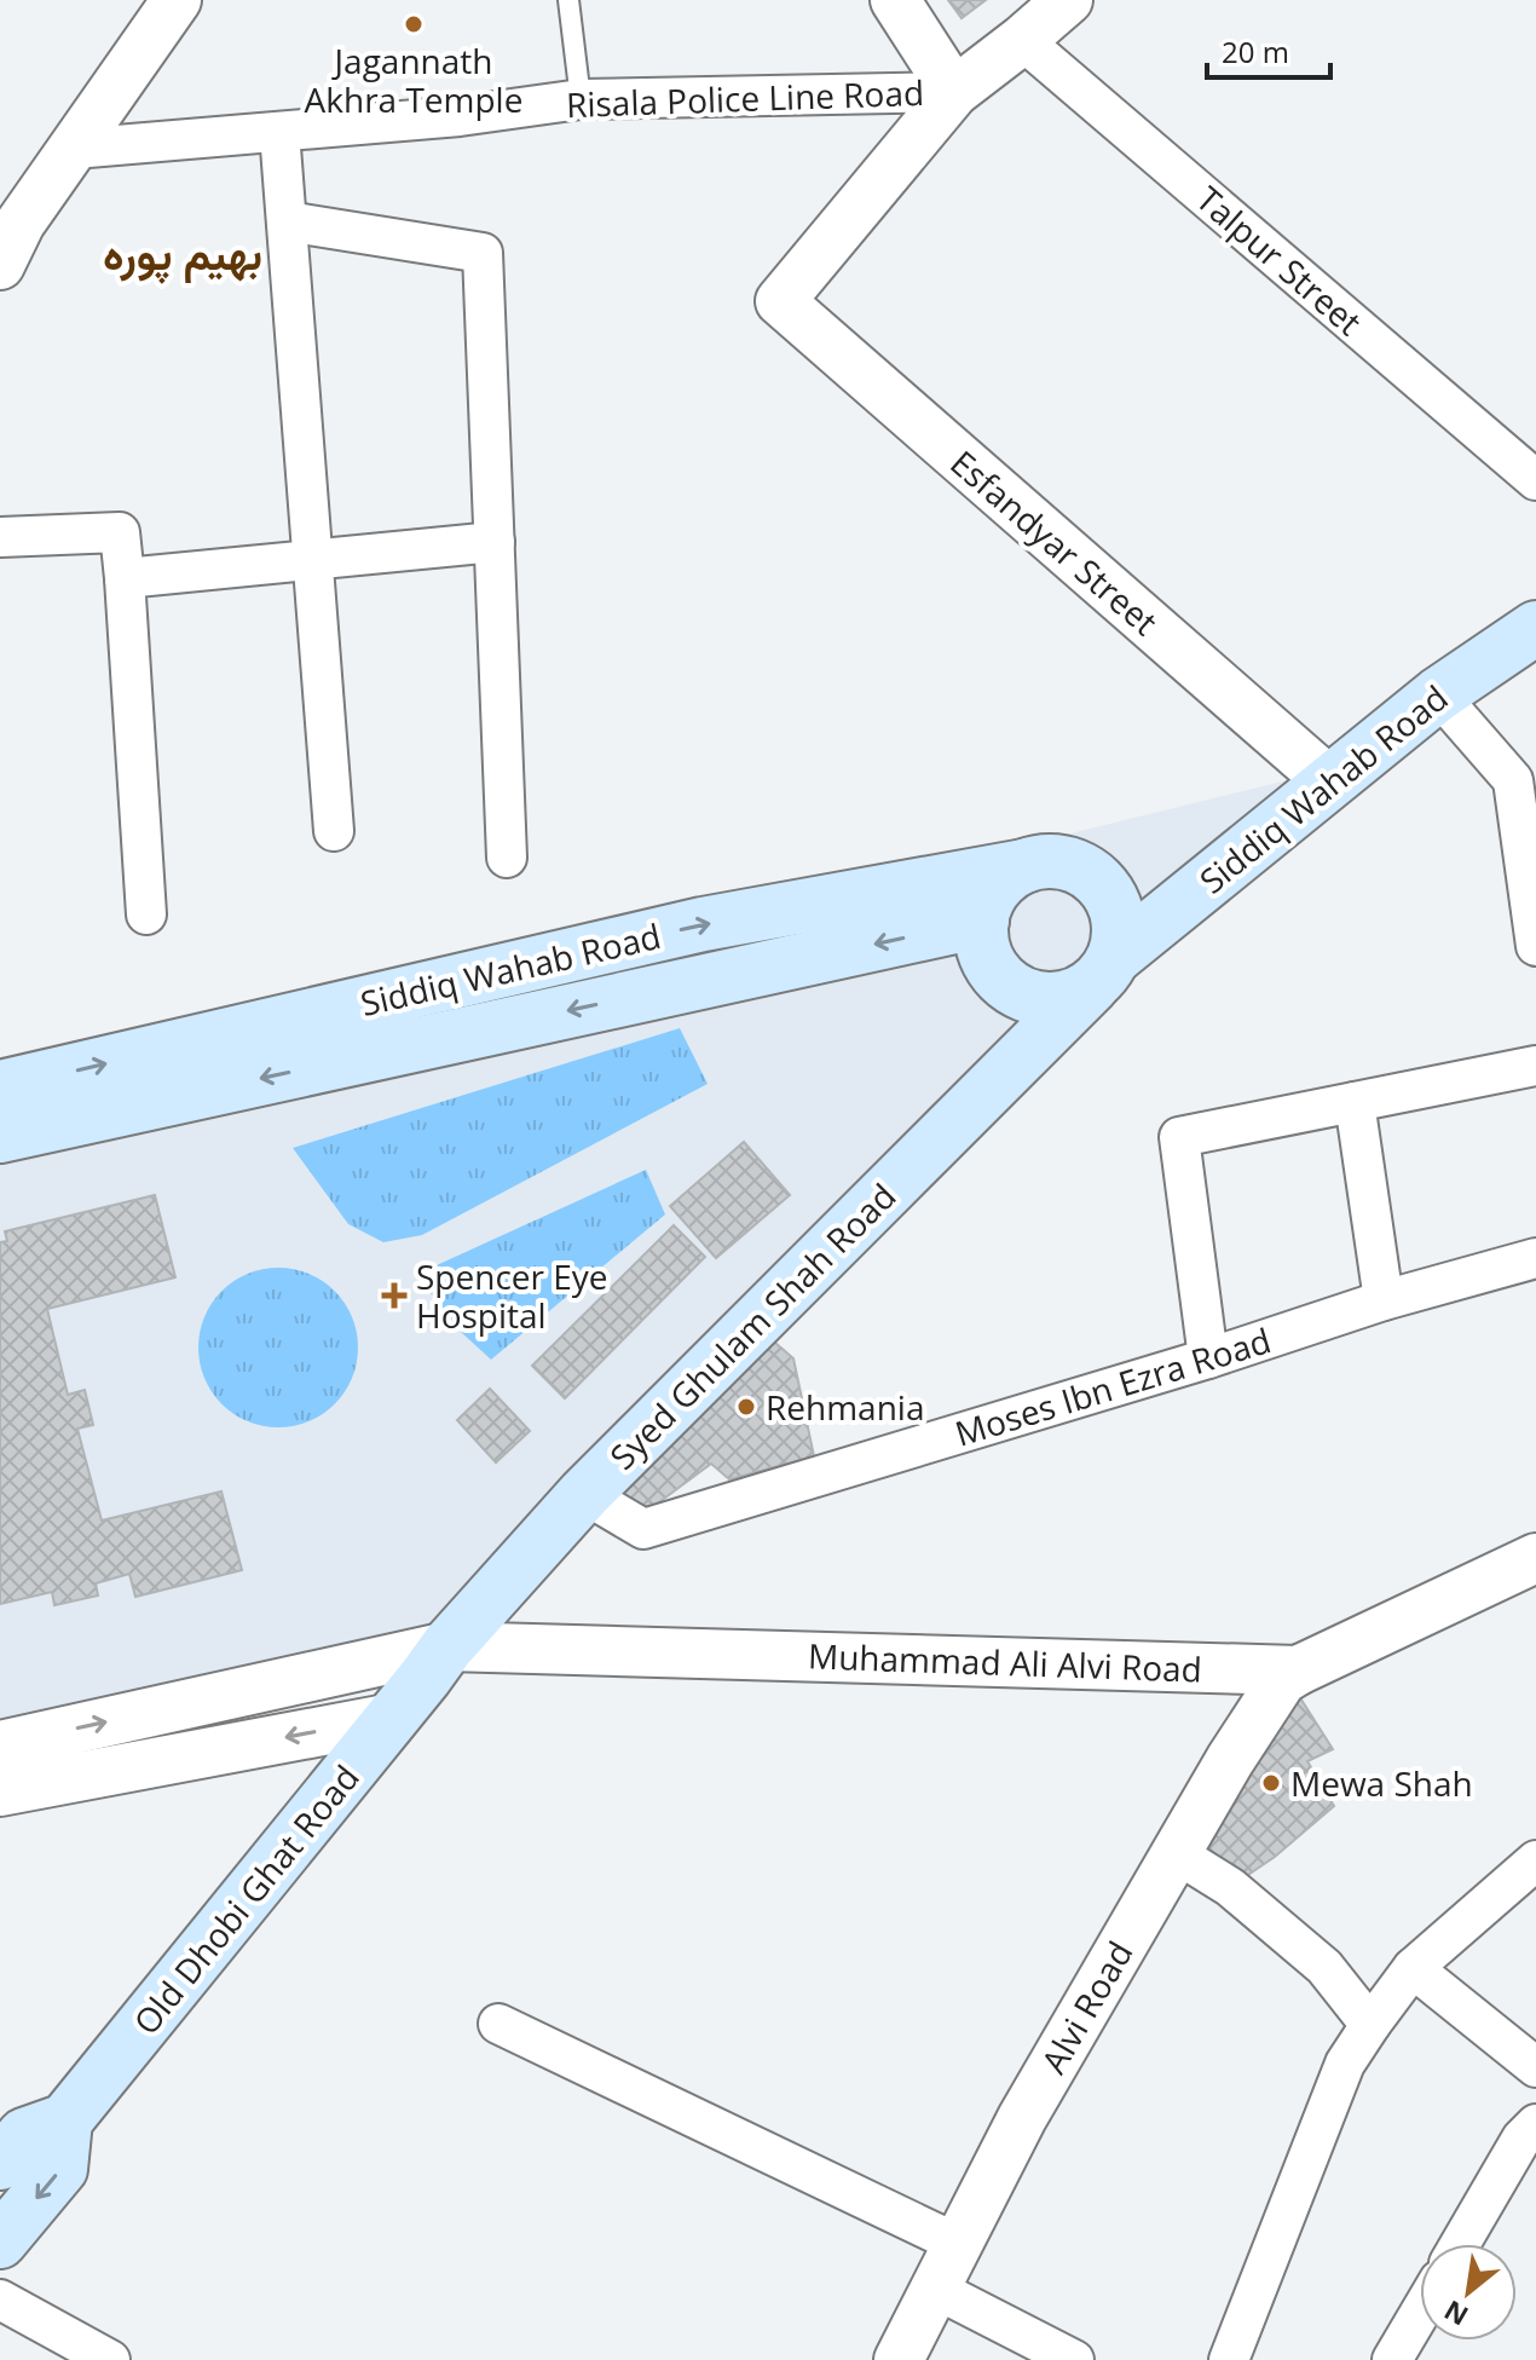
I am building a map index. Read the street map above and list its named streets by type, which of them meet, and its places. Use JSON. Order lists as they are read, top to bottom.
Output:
{
  "streets": {
    "main road": ["Siddiq Wahab Road", "Syed Ghulam Shah Road", "Old Dhobi Ghat Road"],
    "street": [
      "Risala Police Line Road",
      "Talpur Street",
      "Esfandyar Street",
      "Moses Ibn Ezra Road",
      "Muhammad Ali Alvi Road",
      "Alvi Road"
    ]
  },
  "crossings": [
    ["Risala Police Line Road", "Esfandyar Street"],
    ["Esfandyar Street", "Siddiq Wahab Road"],
    ["Siddiq Wahab Road", "Syed Ghulam Shah Road"],
    ["Syed Ghulam Shah Road", "Moses Ibn Ezra Road"],
    ["Syed Ghulam Shah Road", "Muhammad Ali Alvi Road"],
    ["Syed Ghulam Shah Road", "Old Dhobi Ghat Road"],
    ["Muhammad Ali Alvi Road", "Old Dhobi Ghat Road"],
    ["Muhammad Ali Alvi Road", "Alvi Road"]
  ],
  "districts": ["بھیم پورہ"],
  "places": {
    "other": ["Jagannath Akhra Temple", "Rehmania", "Mewa Shah"],
    "health": ["Spencer Eye Hospital"]
  },
  "scale_bar": "20 m",
  "north": "bottom left"
}
